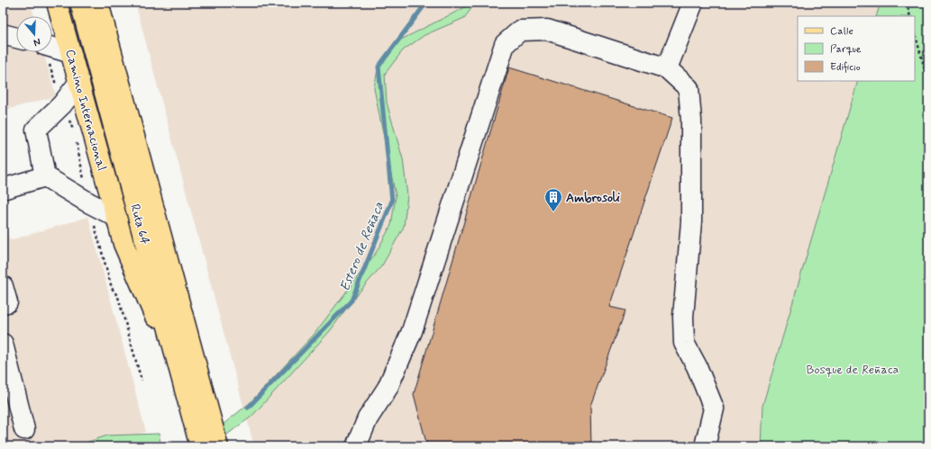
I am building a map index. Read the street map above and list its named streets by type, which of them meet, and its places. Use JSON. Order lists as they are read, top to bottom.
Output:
{
  "streets": {
    "main road": ["Camino Internacional", "Ruta 64"]
  },
  "crossings": [
    ["Camino Internacional", "Ruta 64"]
  ],
  "water": ["Estero de Reñaca"],
  "parks": ["Bosque de Reñaca"],
  "places": {
    "building": ["Ambrosoli"]
  },
  "legend": ["Calle", "Parque", "Edificio"],
  "north": "bottom"
}
